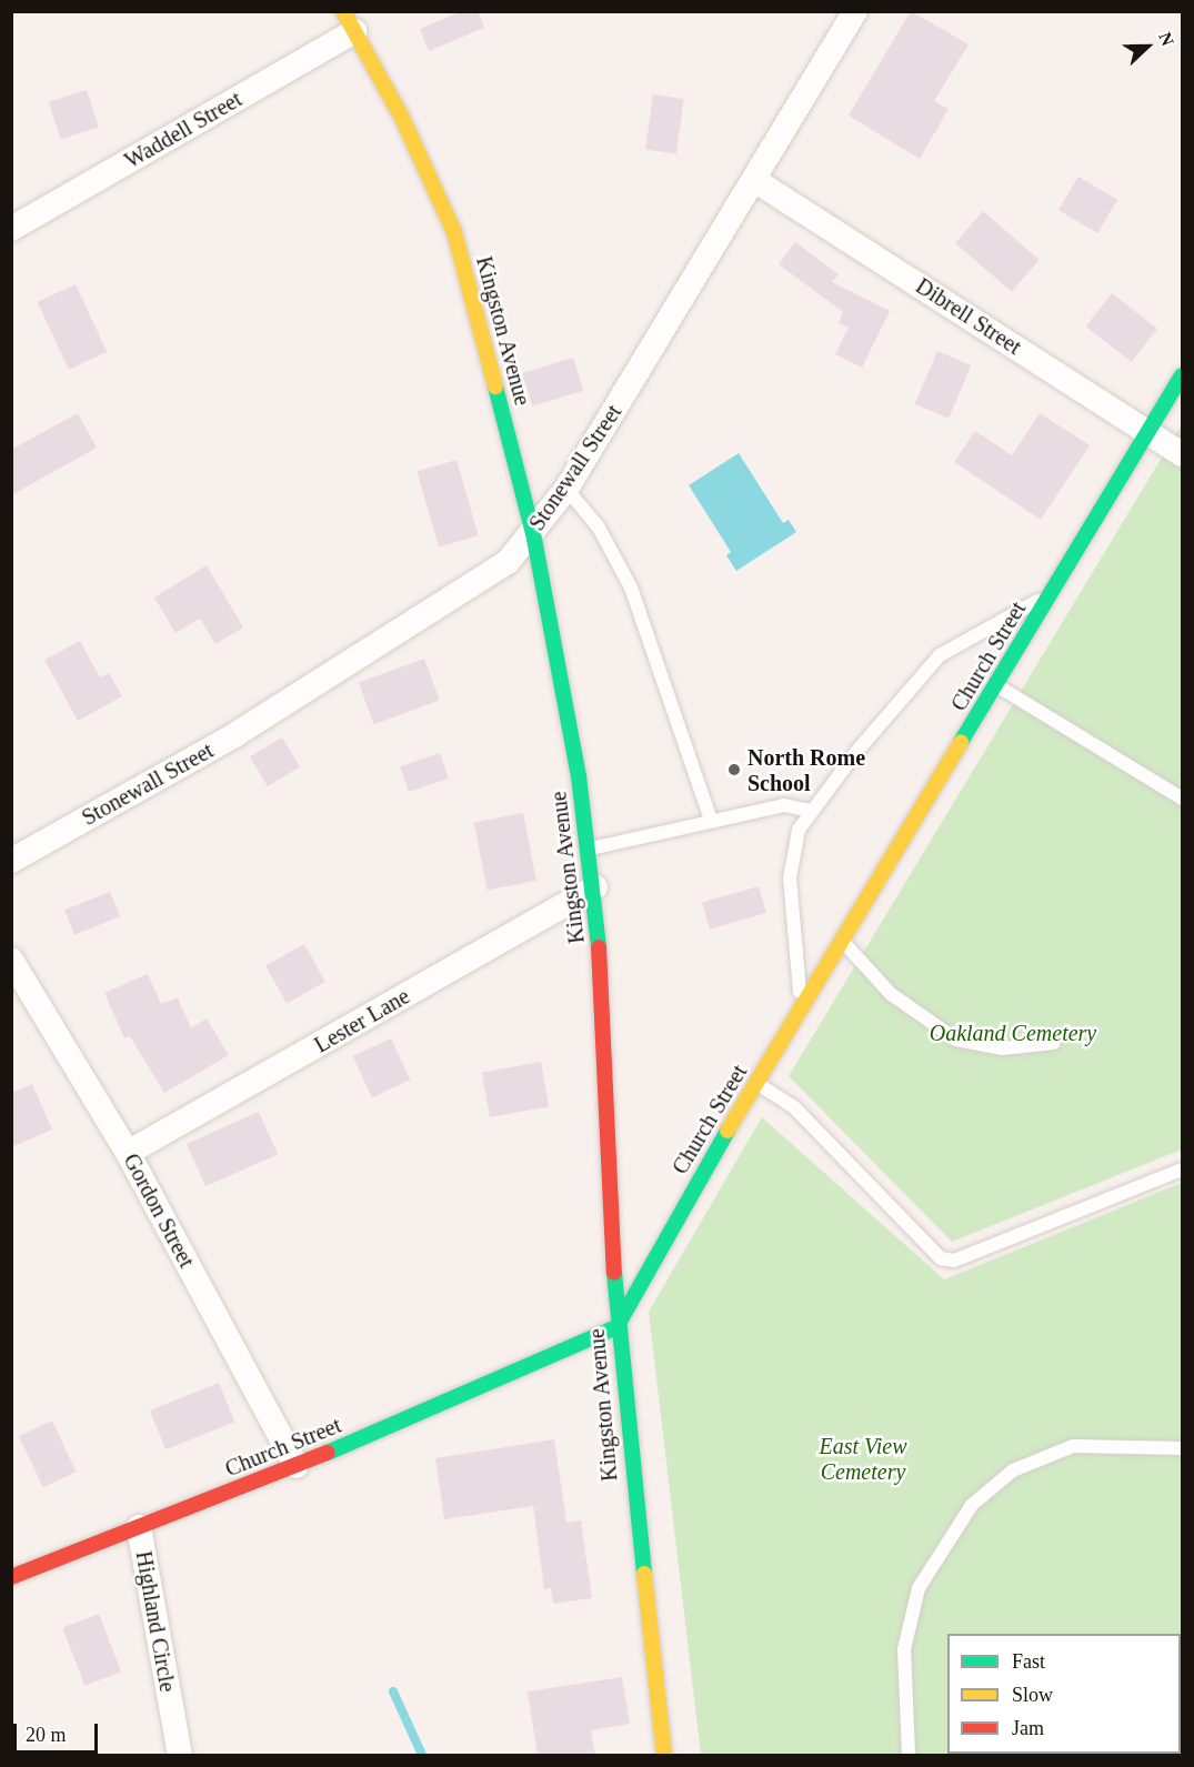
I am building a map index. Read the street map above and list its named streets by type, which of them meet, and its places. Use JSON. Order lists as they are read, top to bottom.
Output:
{
  "streets": {
    "street": [
      "Waddell Street",
      "Dibrell Street",
      "Kingston Avenue",
      "Stonewall Street",
      "Church Street",
      "Lester Lane",
      "Gordon Street",
      "Highland Circle"
    ]
  },
  "crossings": [
    ["Waddell Street", "Kingston Avenue"],
    ["Dibrell Street", "Stonewall Street"],
    ["Dibrell Street", "Church Street"],
    ["Kingston Avenue", "Stonewall Street"],
    ["Kingston Avenue", "Church Street"],
    ["Kingston Avenue", "Lester Lane"],
    ["Church Street", "Gordon Street"],
    ["Church Street", "Highland Circle"],
    ["Lester Lane", "Gordon Street"]
  ],
  "parks": ["Oakland Cemetery", "East View Cemetery"],
  "places": ["North Rome School"],
  "legend": ["Fast", "Slow", "Jam"],
  "scale_bar": "20 m",
  "north": "right"
}
